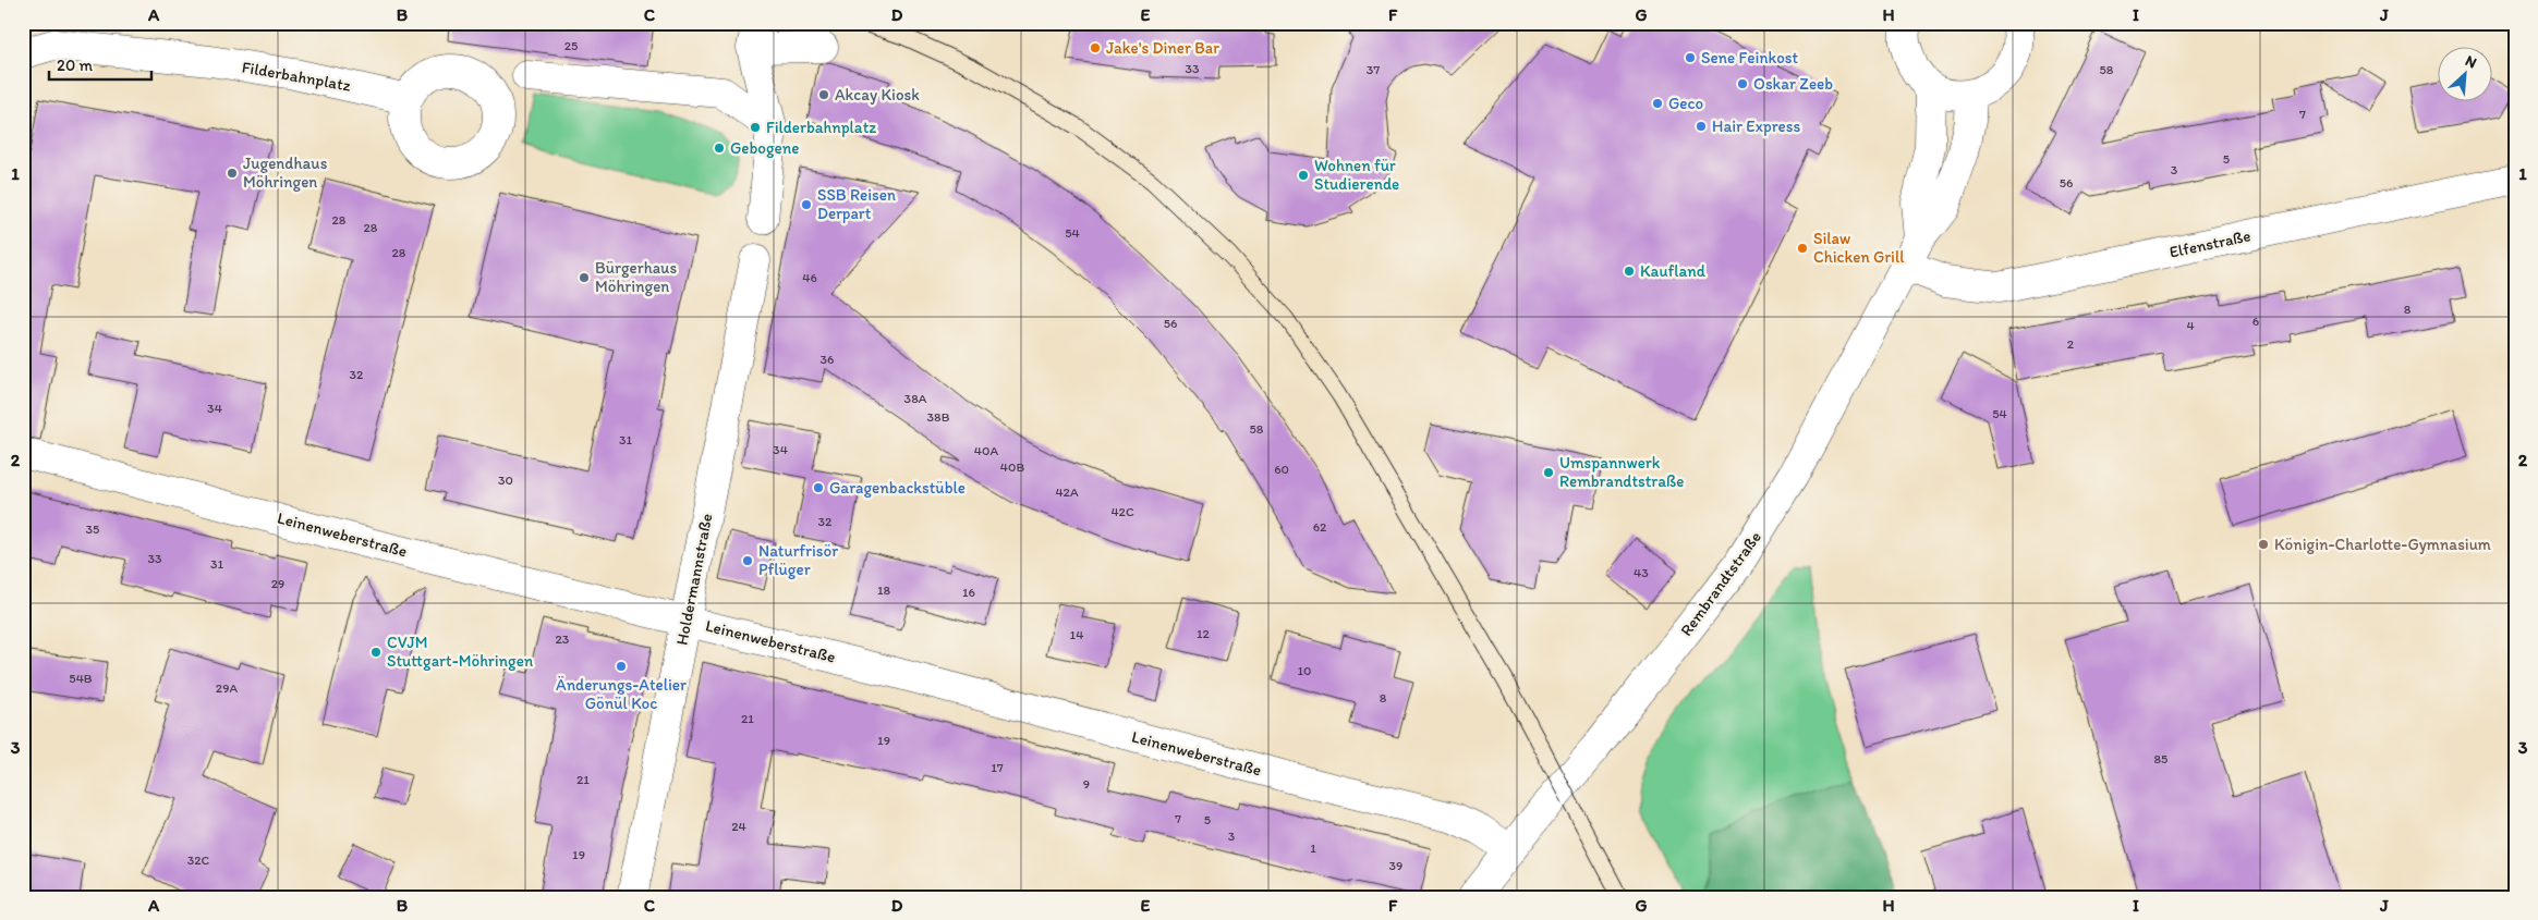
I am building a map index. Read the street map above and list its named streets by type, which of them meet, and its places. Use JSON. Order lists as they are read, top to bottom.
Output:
{
  "streets": {
    "street": [
      "Filderbahnplatz",
      "Elfenstraße",
      "Leinenweberstraße",
      "Holdermannstraße",
      "Rembrandtstraße"
    ]
  },
  "crossings": [
    ["Elfenstraße", "Rembrandtstraße"],
    ["Leinenweberstraße", "Holdermannstraße"],
    ["Leinenweberstraße", "Rembrandtstraße"]
  ],
  "places": [
    "Jake's Diner Bar",
    "Sene Feinkost",
    "Oskar Zeeb",
    "Akcay Kiosk",
    "Geco",
    "Hair Express",
    "Filderbahnplatz",
    "Gebogene",
    "Jugendhaus Möhringen",
    "Wohnen für Studierende",
    "SSB Reisen Derpart",
    "Silaw Chicken Grill",
    "Kaufland",
    "Bürgerhaus Möhringen",
    "Umspannwerk Rembrandtstraße",
    "Garagenbackstüble",
    "Königin-Charlotte-Gymnasium",
    "Naturfrisör Pflüger",
    "CVJM Stuttgart-Möhringen",
    "Änderungs-Atelier Gönül Koc"
  ],
  "house_numbers": [
    "25",
    "33",
    "37",
    "58",
    "7",
    "5",
    "3",
    "56",
    "28",
    "28",
    "54",
    "28",
    "46",
    "8",
    "6",
    "56",
    "4",
    "2",
    "36",
    "32",
    "38A",
    "34",
    "54",
    "38B",
    "58",
    "31",
    "34",
    "40A",
    "40B",
    "60",
    "30",
    "42A",
    "42C",
    "32",
    "62",
    "35",
    "33",
    "31",
    "43",
    "29",
    "18",
    "16",
    "12",
    "14",
    "23",
    "10",
    "54B",
    "29A",
    "8",
    "21",
    "19",
    "85",
    "17",
    "21",
    "9",
    "7",
    "5",
    "24",
    "3",
    "1",
    "19",
    "32C",
    "39"
  ],
  "scale_bar": "20 m",
  "north": "top right",
  "grid": {
    "columns": [
      "A",
      "B",
      "C",
      "D",
      "E",
      "F",
      "G",
      "H",
      "I",
      "J"
    ],
    "rows": ["1", "2", "3"]
  }
}
